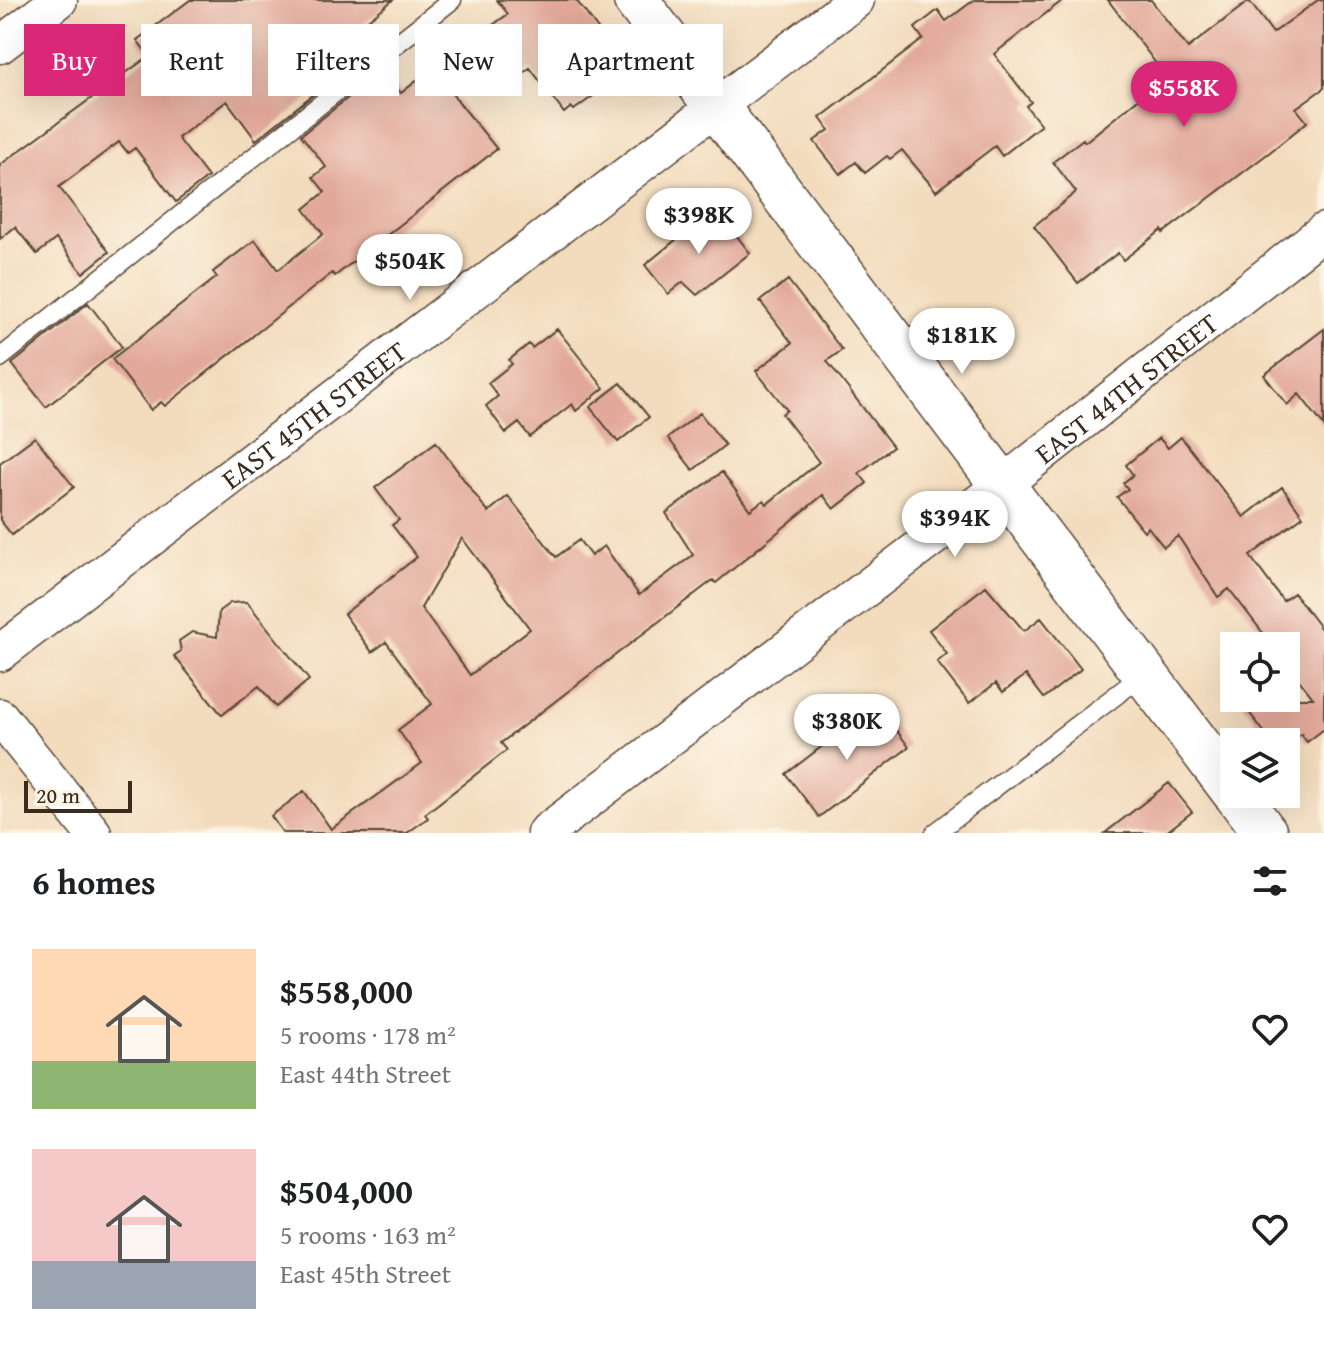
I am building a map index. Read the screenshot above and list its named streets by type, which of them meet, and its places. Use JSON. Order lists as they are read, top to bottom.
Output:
{
  "streets": {
    "street": ["EAST 44TH STREET", "EAST 45TH STREET"]
  },
  "scale_bar": "20 m",
  "page": {
    "chip": [
      "Buy",
      "Rent",
      "Filters",
      "New",
      "Apartment"
    ],
    "price": [
      "$558K",
      "$398K",
      "$504K",
      "$181K",
      "$394K",
      "$380K"
    ],
    "scale": "20 m",
    "heading": "6 homes",
    "list": [
      {
        "name": "$558,000",
        "note": "5 rooms · 178 m² · East 44th Street"
      },
      {
        "name": "$504,000",
        "note": "5 rooms · 163 m² · East 45th Street"
      }
    ]
  }
}
